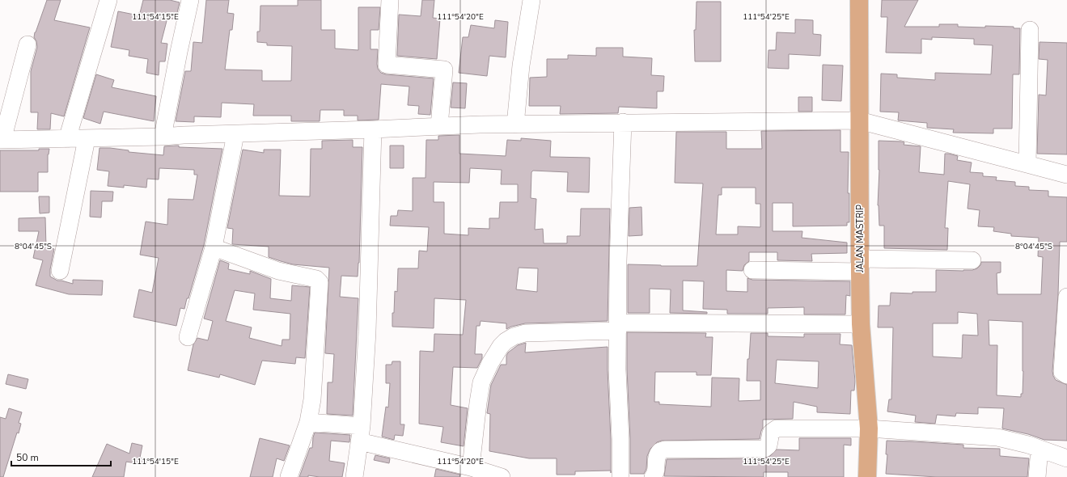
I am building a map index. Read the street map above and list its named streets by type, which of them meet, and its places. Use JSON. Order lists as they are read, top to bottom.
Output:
{
  "streets": {
    "main road": ["JALAN MASTRIP"]
  },
  "scale_bar": "50 m",
  "coordinates": [
    "111°54'15\"E",
    "111°54'20\"E",
    "111°54'25\"E",
    "8°04'45\"S"
  ]
}
